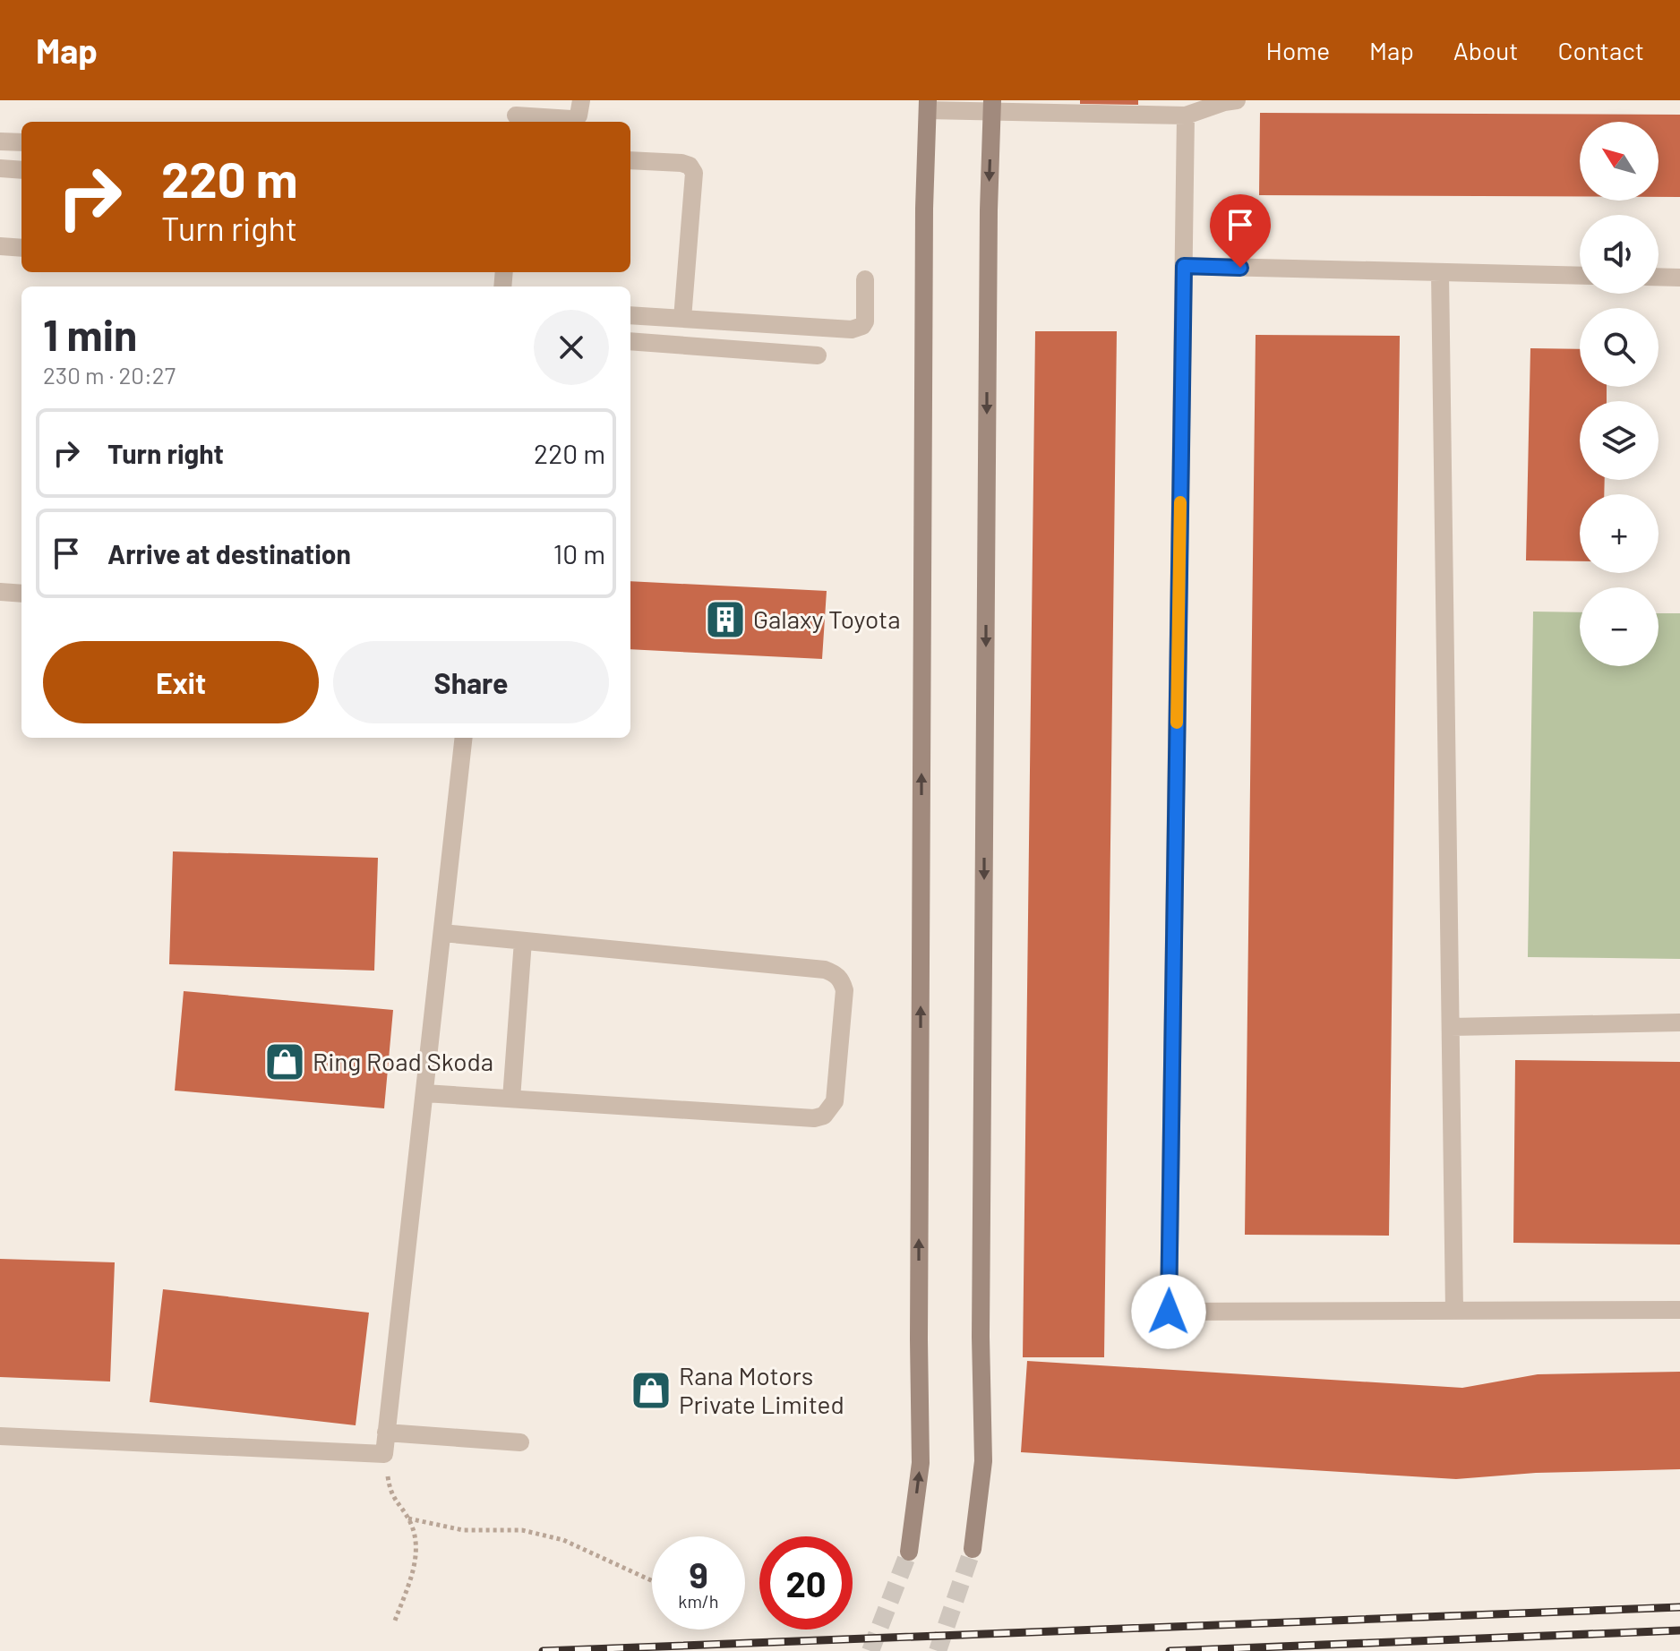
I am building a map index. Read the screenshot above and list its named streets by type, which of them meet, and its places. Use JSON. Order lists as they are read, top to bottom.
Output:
{
  "places": {
    "building": ["Galaxy Toyota"],
    "shop": ["Ring Road Skoda", "Rana Motors Private Limited"]
  },
  "north": "top left",
  "page": {
    "header": "Map",
    "nav": [
      "Home",
      "Map",
      "About",
      "Contact"
    ],
    "map_buttons": ["+", "−"],
    "turn": ["220 m", "Turn right"],
    "heading": ["1 min", "230 m · 20:27"],
    "list": [
      {
        "name": "Turn right",
        "value": "220 m"
      },
      {
        "name": "Arrive at destination",
        "value": "10 m"
      }
    ],
    "buttons": ["Exit", "Share"],
    "speed": "9 km/h",
    "limit": "20"
  }
}
